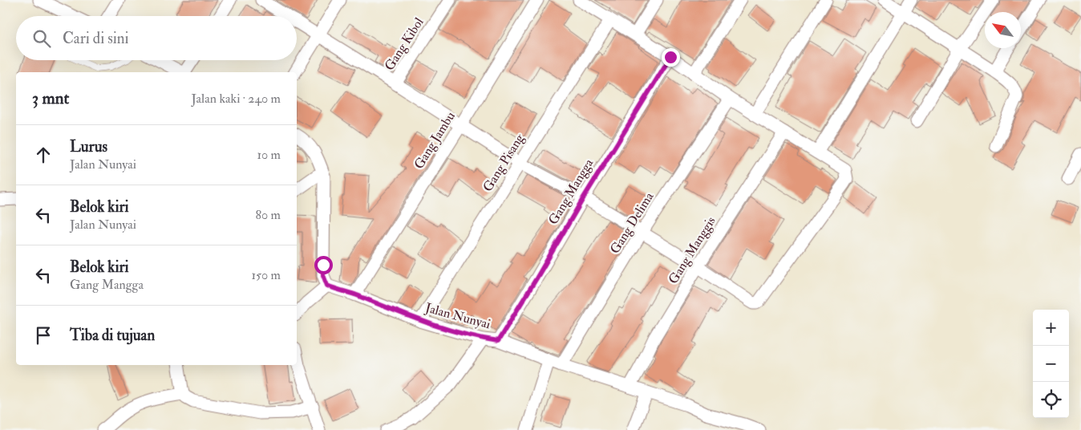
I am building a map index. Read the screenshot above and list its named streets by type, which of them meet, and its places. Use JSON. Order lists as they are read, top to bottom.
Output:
{
  "streets": {
    "street": [
      "Gang Kibol",
      "Gang Jambu",
      "Gang Pisang",
      "Gang Mangga",
      "Gang Delima",
      "Gang Manggis",
      "Jalan Nunyai"
    ]
  },
  "crossings": [
    ["Gang Jambu", "Jalan Nunyai"],
    ["Gang Pisang", "Jalan Nunyai"],
    ["Gang Mangga", "Jalan Nunyai"],
    ["Gang Delima", "Jalan Nunyai"],
    ["Gang Manggis", "Jalan Nunyai"]
  ],
  "north": "top left",
  "page": {
    "search": "Cari di sini",
    "heading": ["3 mnt", "Jalan kaki · 240 m"],
    "list": [
      ["Lurus", "Jalan Nunyai", "10 m"],
      ["Belok kiri", "Jalan Nunyai", "80 m"],
      ["Belok kiri", "Gang Mangga", "150 m"],
      "Tiba di tujuan"
    ],
    "map_buttons": ["+", "−"]
  }
}
